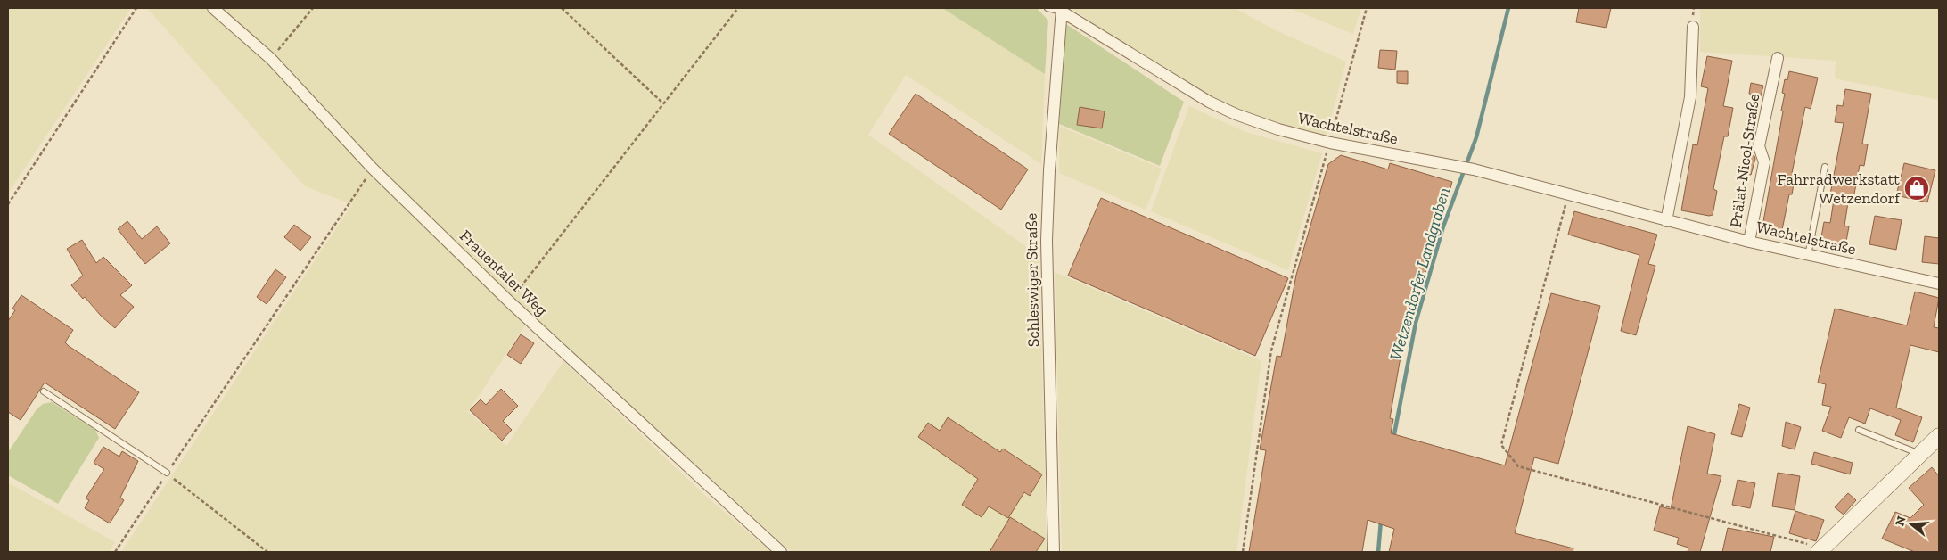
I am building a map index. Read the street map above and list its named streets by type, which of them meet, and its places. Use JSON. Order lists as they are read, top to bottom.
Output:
{
  "streets": {
    "street": [
      "Wachtelstraße",
      "Prälat-Nicol-Straße",
      "Frauentaler Weg",
      "Schleswiger Straße"
    ]
  },
  "crossings": [
    ["Wachtelstraße", "Prälat-Nicol-Straße"],
    ["Wachtelstraße", "Schleswiger Straße"]
  ],
  "water": ["Wetzendorfer Landgraben"],
  "places": {
    "shop": ["Fahrradwerkstatt Wetzendorf"]
  },
  "north": "left"
}
